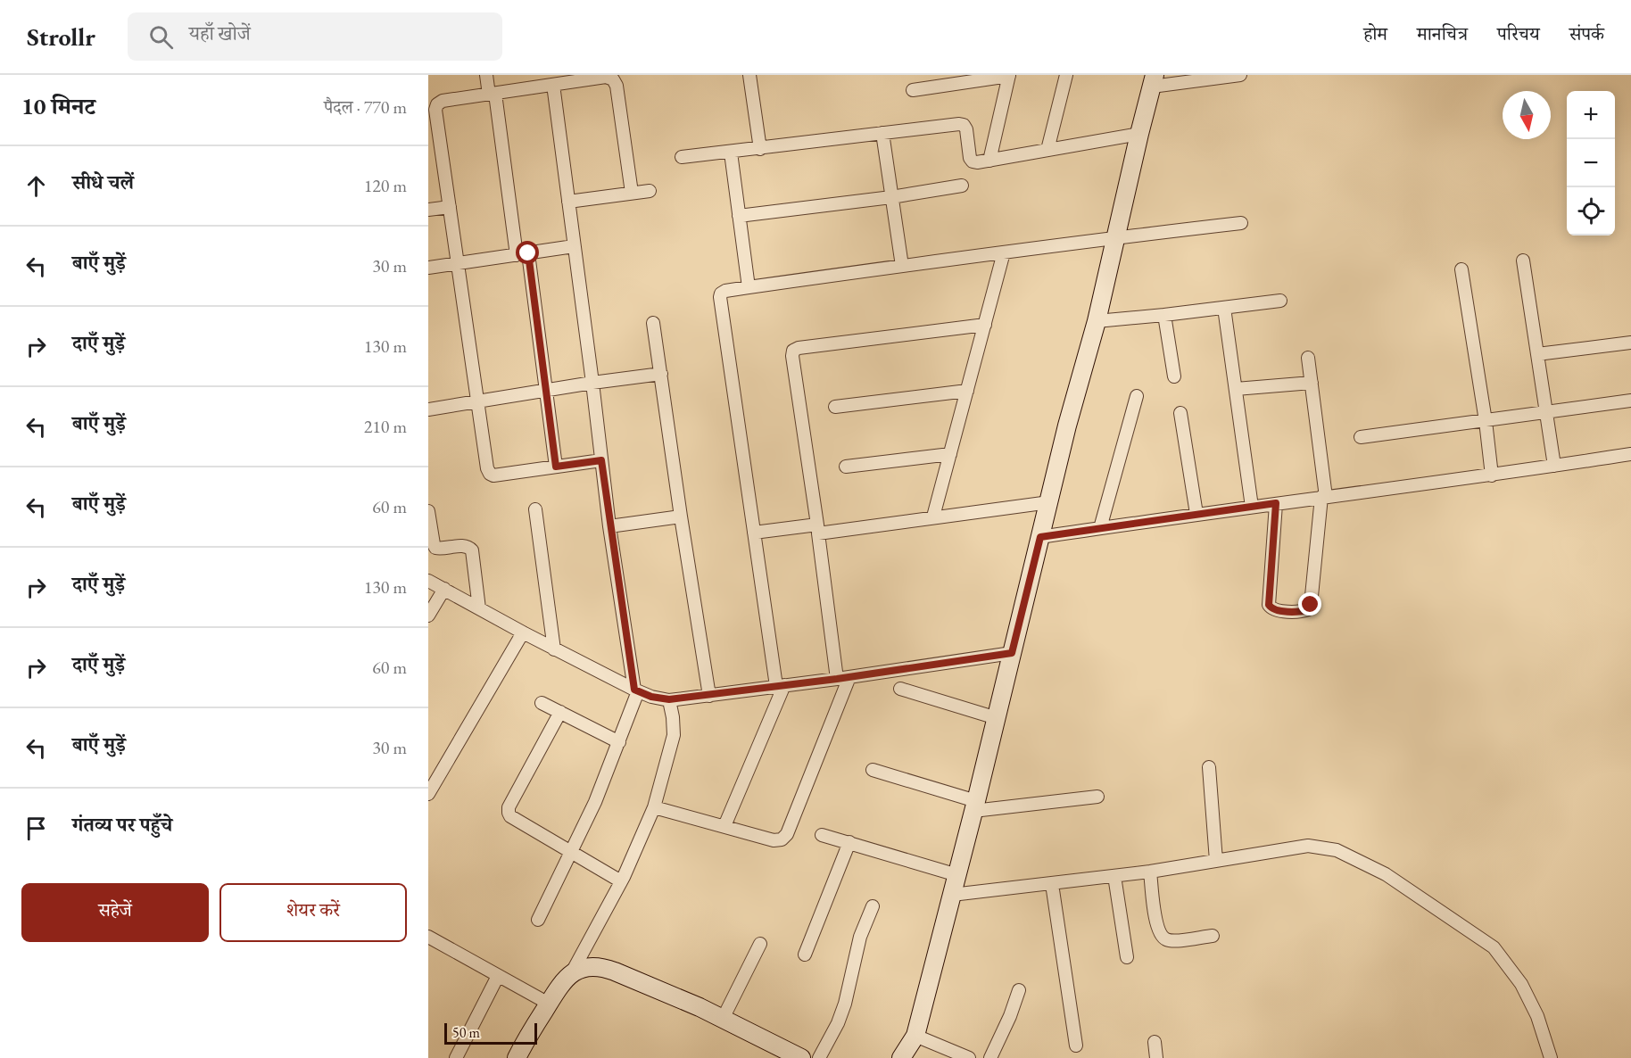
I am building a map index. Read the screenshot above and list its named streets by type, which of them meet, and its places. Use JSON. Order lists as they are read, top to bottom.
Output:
{
  "scale_bar": "50 m",
  "north": "bottom",
  "page": {
    "header": "Strollr",
    "search": "यहाँ खोजें",
    "nav": [
      "होम",
      "मानचित्र",
      "परिचय",
      "संपर्क"
    ],
    "heading": ["10 मिनट", "पैदल · 770 m"],
    "map_buttons": ["+", "−"],
    "list": [
      ["सीधे चलें", "120 m"],
      ["बाएँ मुड़ें", "30 m"],
      ["दाएँ मुड़ें", "130 m"],
      ["बाएँ मुड़ें", "210 m"],
      ["बाएँ मुड़ें", "60 m"],
      ["दाएँ मुड़ें", "130 m"],
      ["दाएँ मुड़ें", "60 m"],
      ["बाएँ मुड़ें", "30 m"],
      "गंतव्य पर पहुँचे"
    ],
    "buttons": ["सहेजें", "शेयर करें"],
    "scale": "50 m"
  }
}
